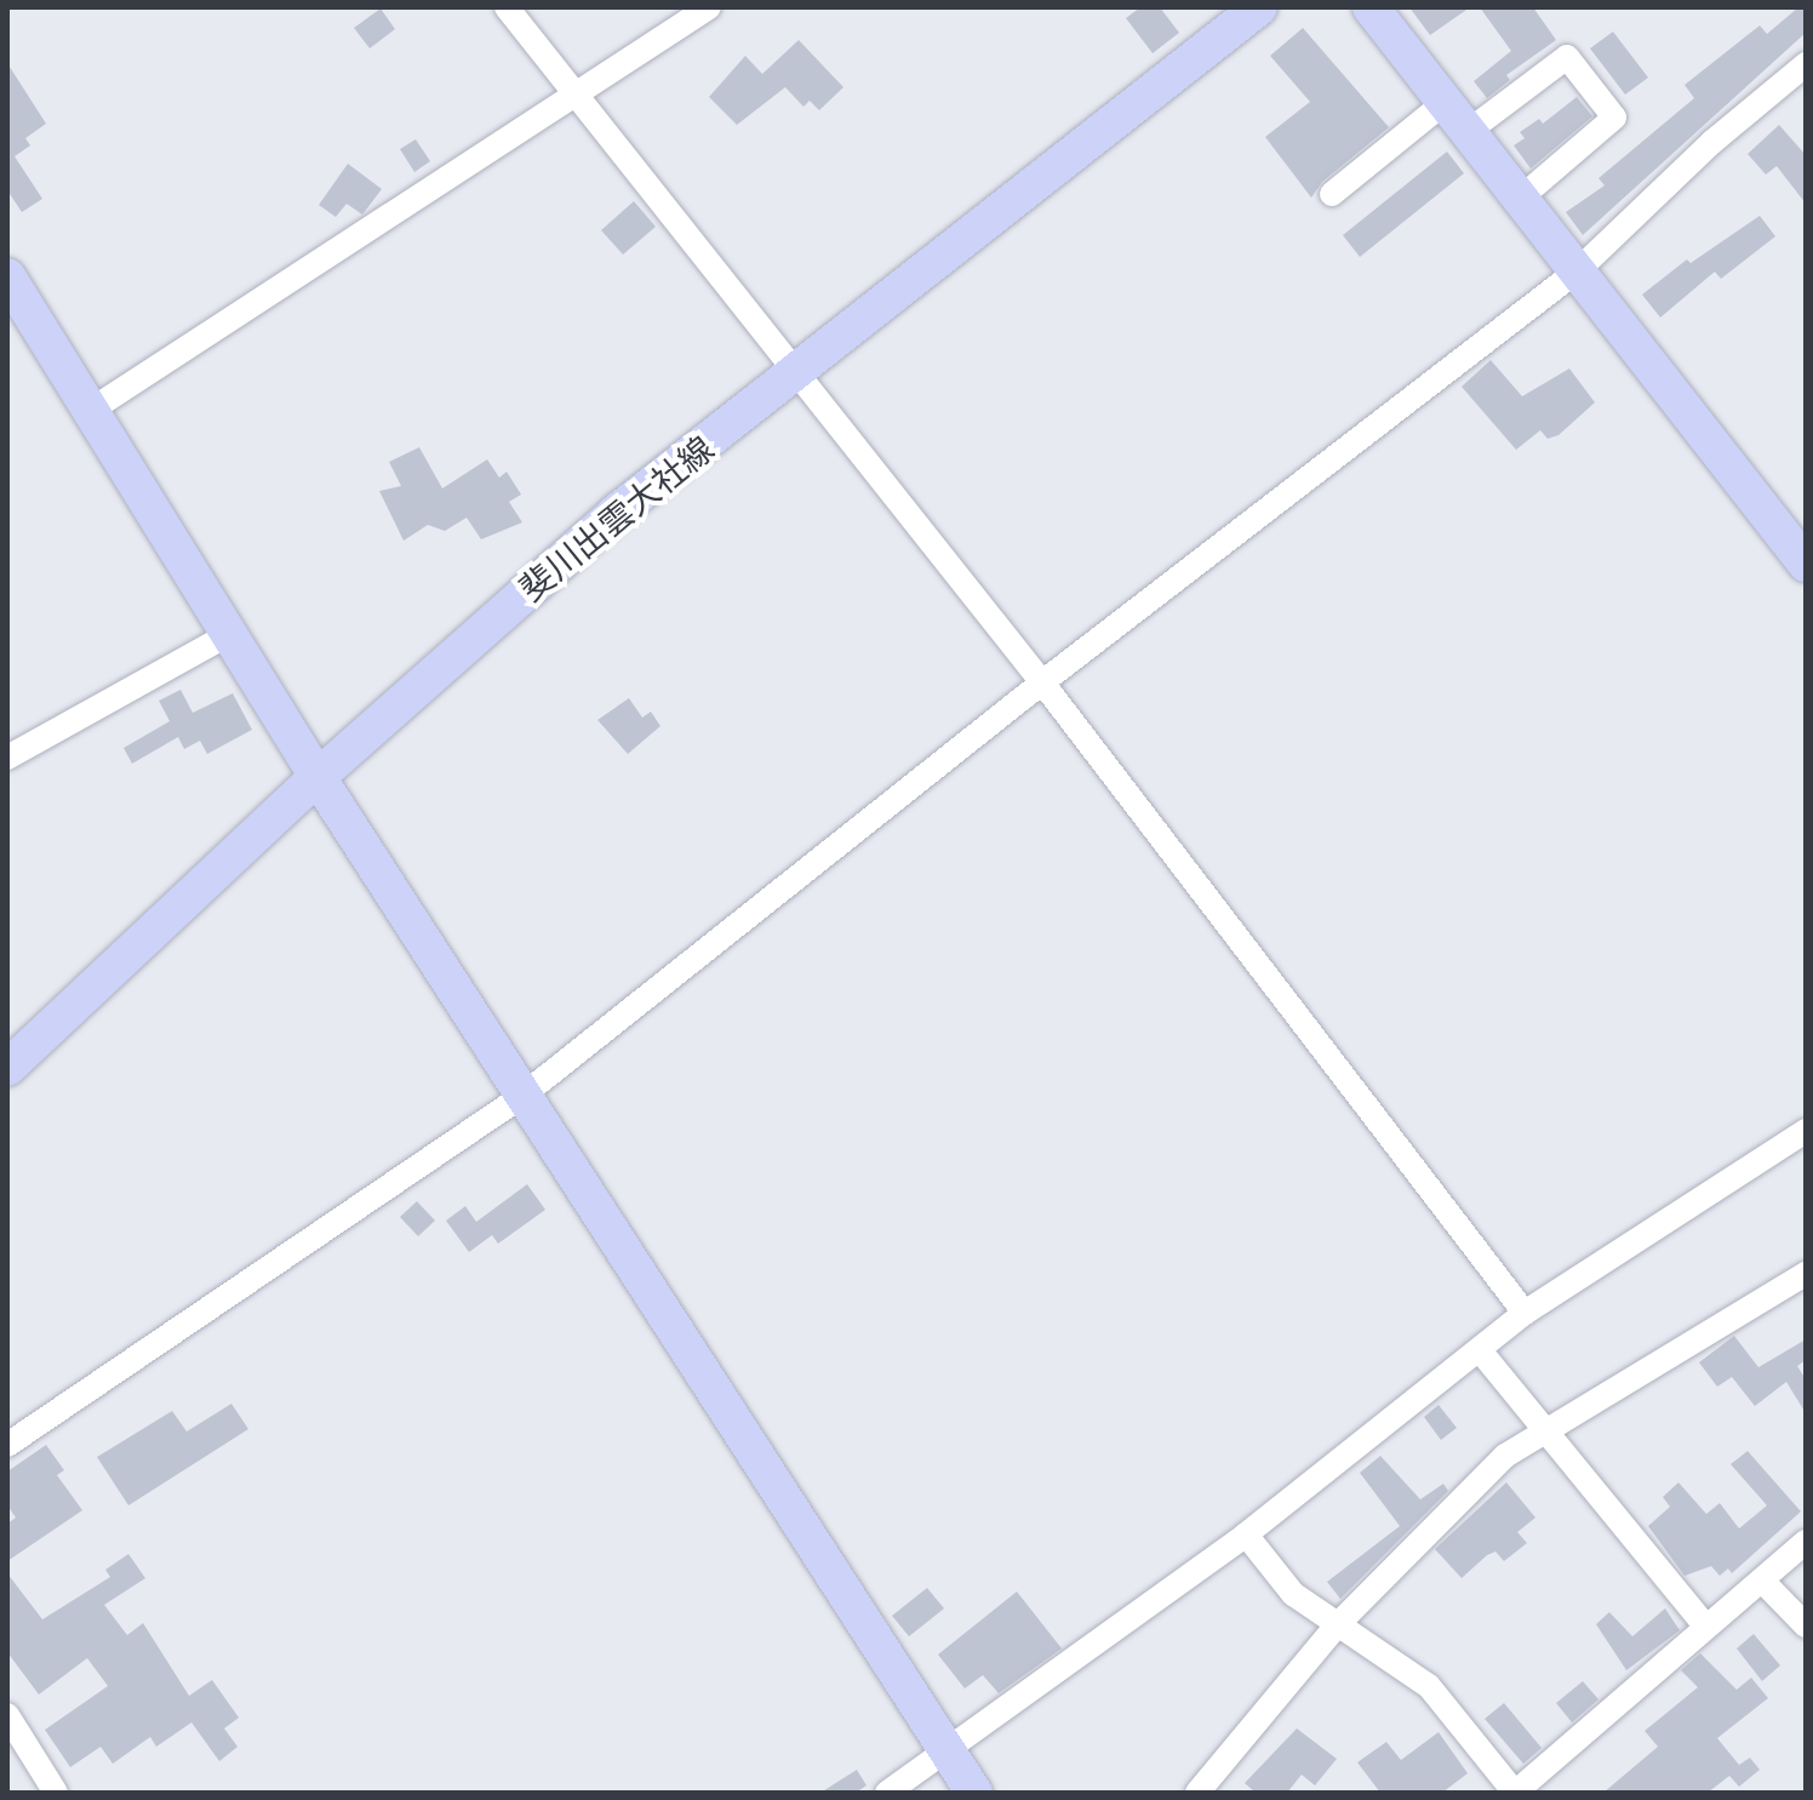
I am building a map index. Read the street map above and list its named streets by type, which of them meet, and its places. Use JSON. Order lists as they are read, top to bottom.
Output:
{
  "streets": {
    "street": ["斐川出雲大社線"]
  }
}
